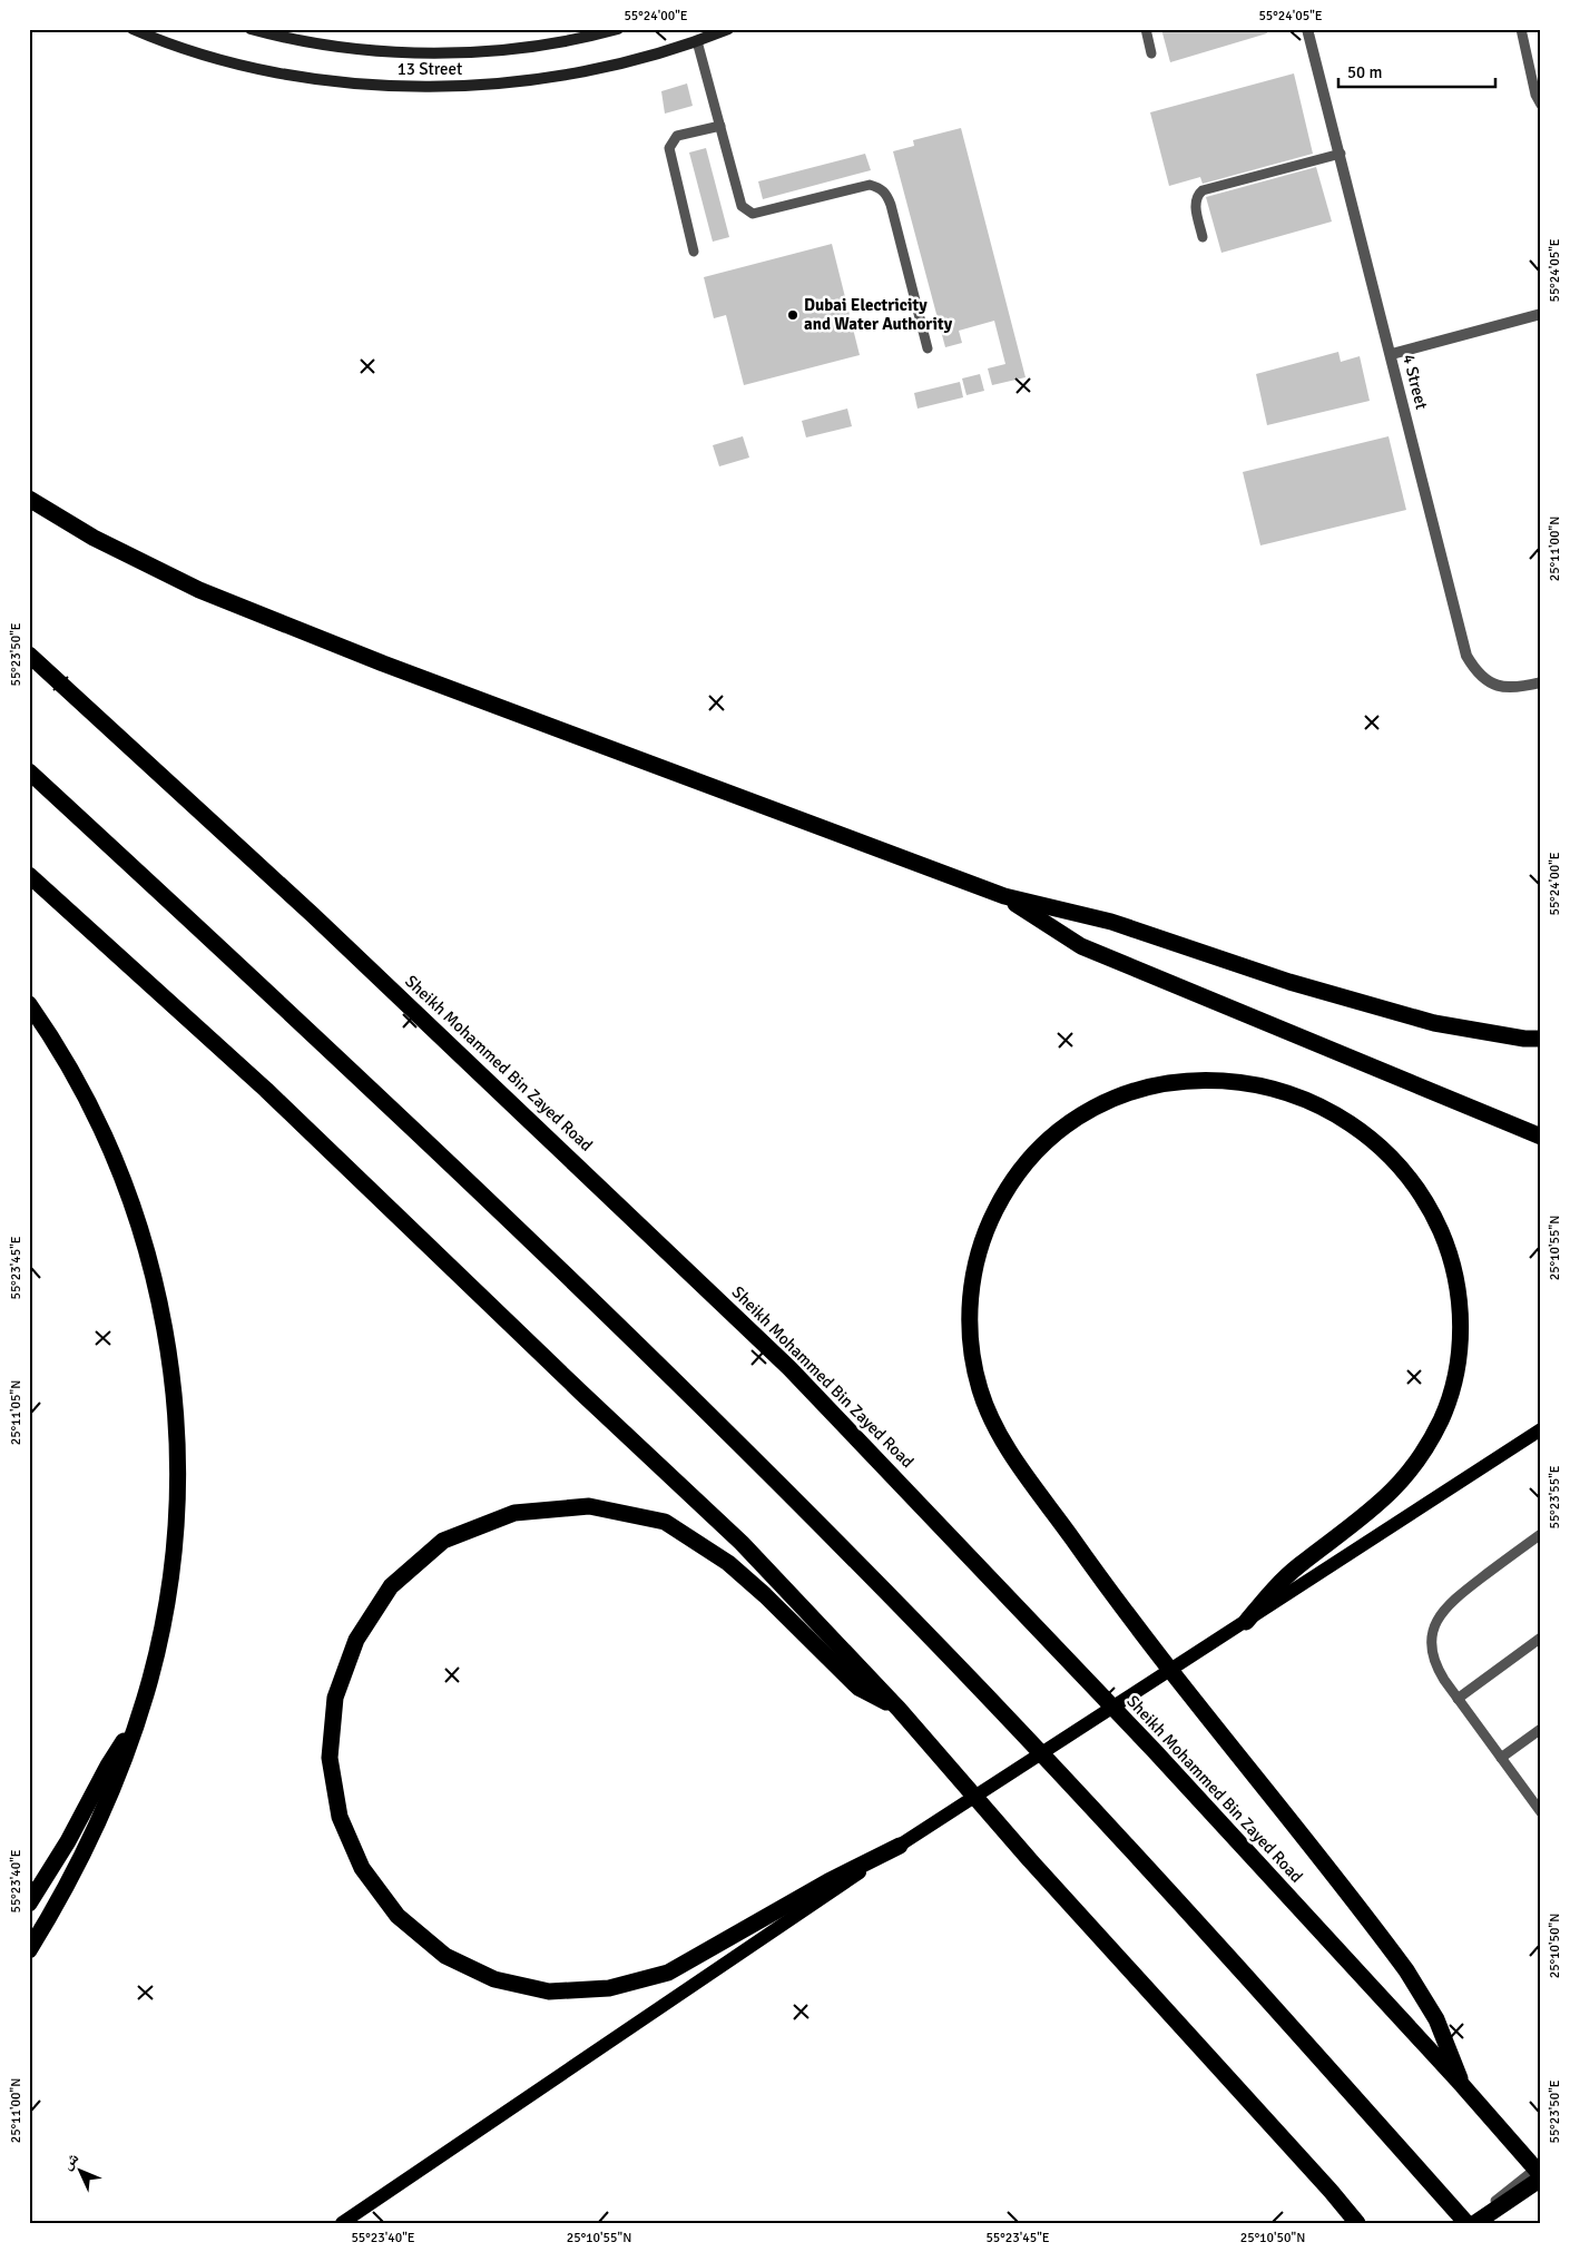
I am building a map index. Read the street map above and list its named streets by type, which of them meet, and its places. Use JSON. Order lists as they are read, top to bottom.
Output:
{
  "streets": {
    "highway": ["Sheikh Mohammed Bin Zayed Road"],
    "street": ["13 Street", "4 Street"]
  },
  "places": ["Dubai Electricity and Water Authority"],
  "scale_bar": "50 m",
  "north": "top left",
  "coordinates": [
    "55°24'00\"E",
    "55°24'05\"E",
    "25°11'00\"N",
    "55°23'50\"E",
    "25°10'55\"N",
    "55°23'45\"E",
    "25°11'05\"N",
    "55°23'55\"E",
    "55°23'40\"E",
    "25°10'50\"N"
  ]
}
